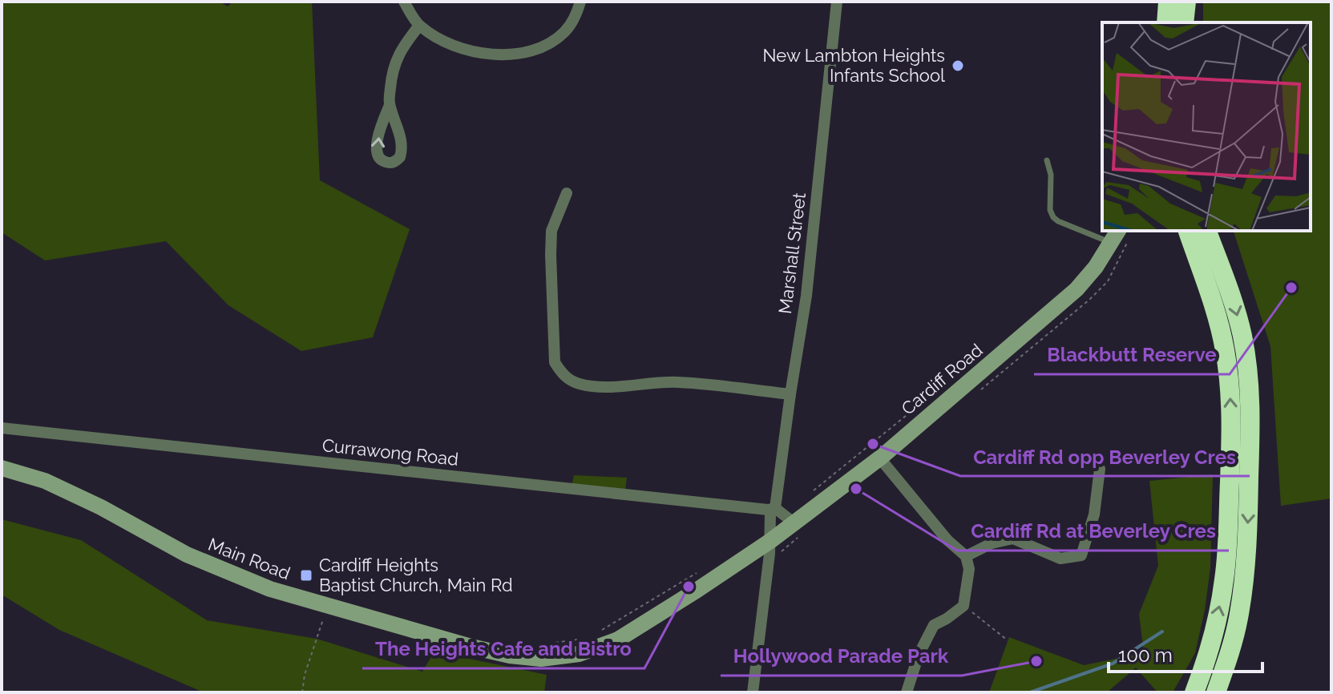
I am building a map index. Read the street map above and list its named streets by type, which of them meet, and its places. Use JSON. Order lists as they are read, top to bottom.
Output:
{
  "streets": {
    "main road": ["Cardiff Road", "Main Road"],
    "street": ["Marshall Street", "Currawong Road"]
  },
  "crossings": [
    ["Marshall Street", "Cardiff Road"],
    ["Marshall Street", "Currawong Road"],
    ["Marshall Street", "Main Road"],
    ["Cardiff Road", "Main Road"]
  ],
  "places": {
    "other": [
      "New Lambton Heights Infants School",
      "Blackbutt Reserve",
      "Cardiff Rd opp Beverley Cres",
      "Cardiff Rd at Beverley Cres",
      "The Heights Cafe and Bistro",
      "Hollywood Parade Park"
    ],
    "transit": ["Cardiff Heights Baptist Church, Main Rd"]
  },
  "scale_bar": "100 m"
}
